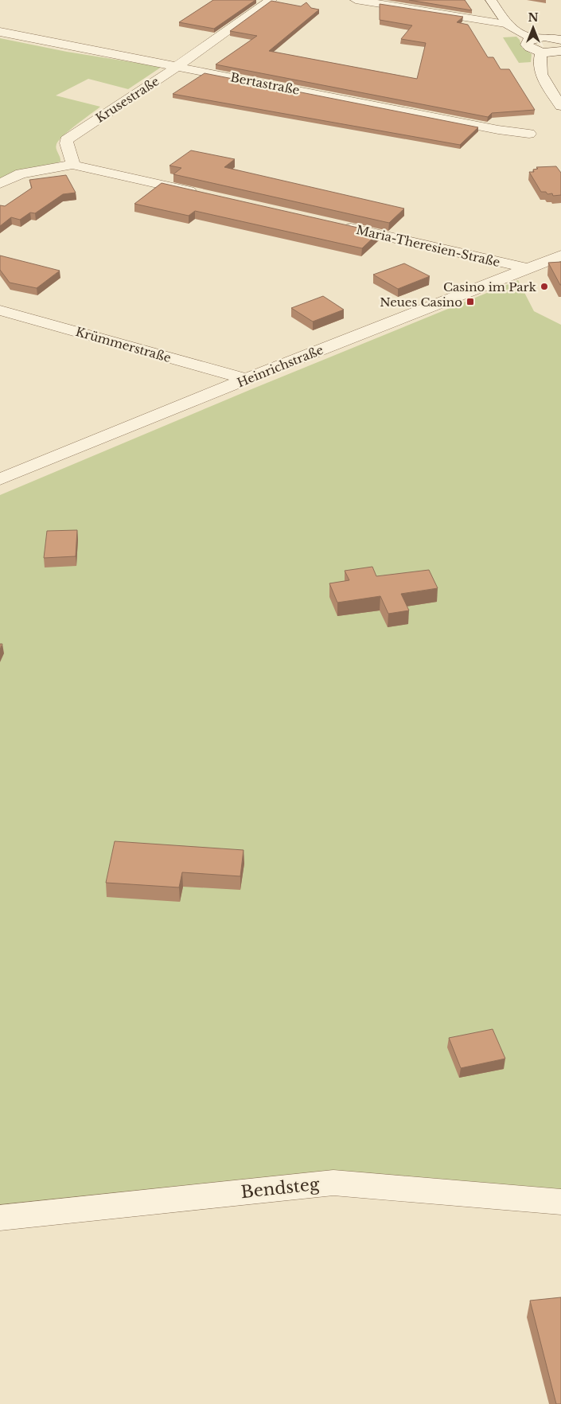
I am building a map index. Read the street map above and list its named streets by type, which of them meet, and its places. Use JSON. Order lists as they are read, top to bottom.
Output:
{
  "streets": {
    "street": [
      "Bertastraße",
      "Krusestraße",
      "Maria-Theresien-Straße",
      "Krümmerstraße",
      "Heinrichstraße",
      "Bendsteg"
    ]
  },
  "crossings": [
    ["Bertastraße", "Krusestraße"],
    ["Maria-Theresien-Straße", "Heinrichstraße"],
    ["Krümmerstraße", "Heinrichstraße"]
  ],
  "places": {
    "other": ["Casino im Park"],
    "transit": ["Neues Casino"]
  },
  "north": "top"
}
